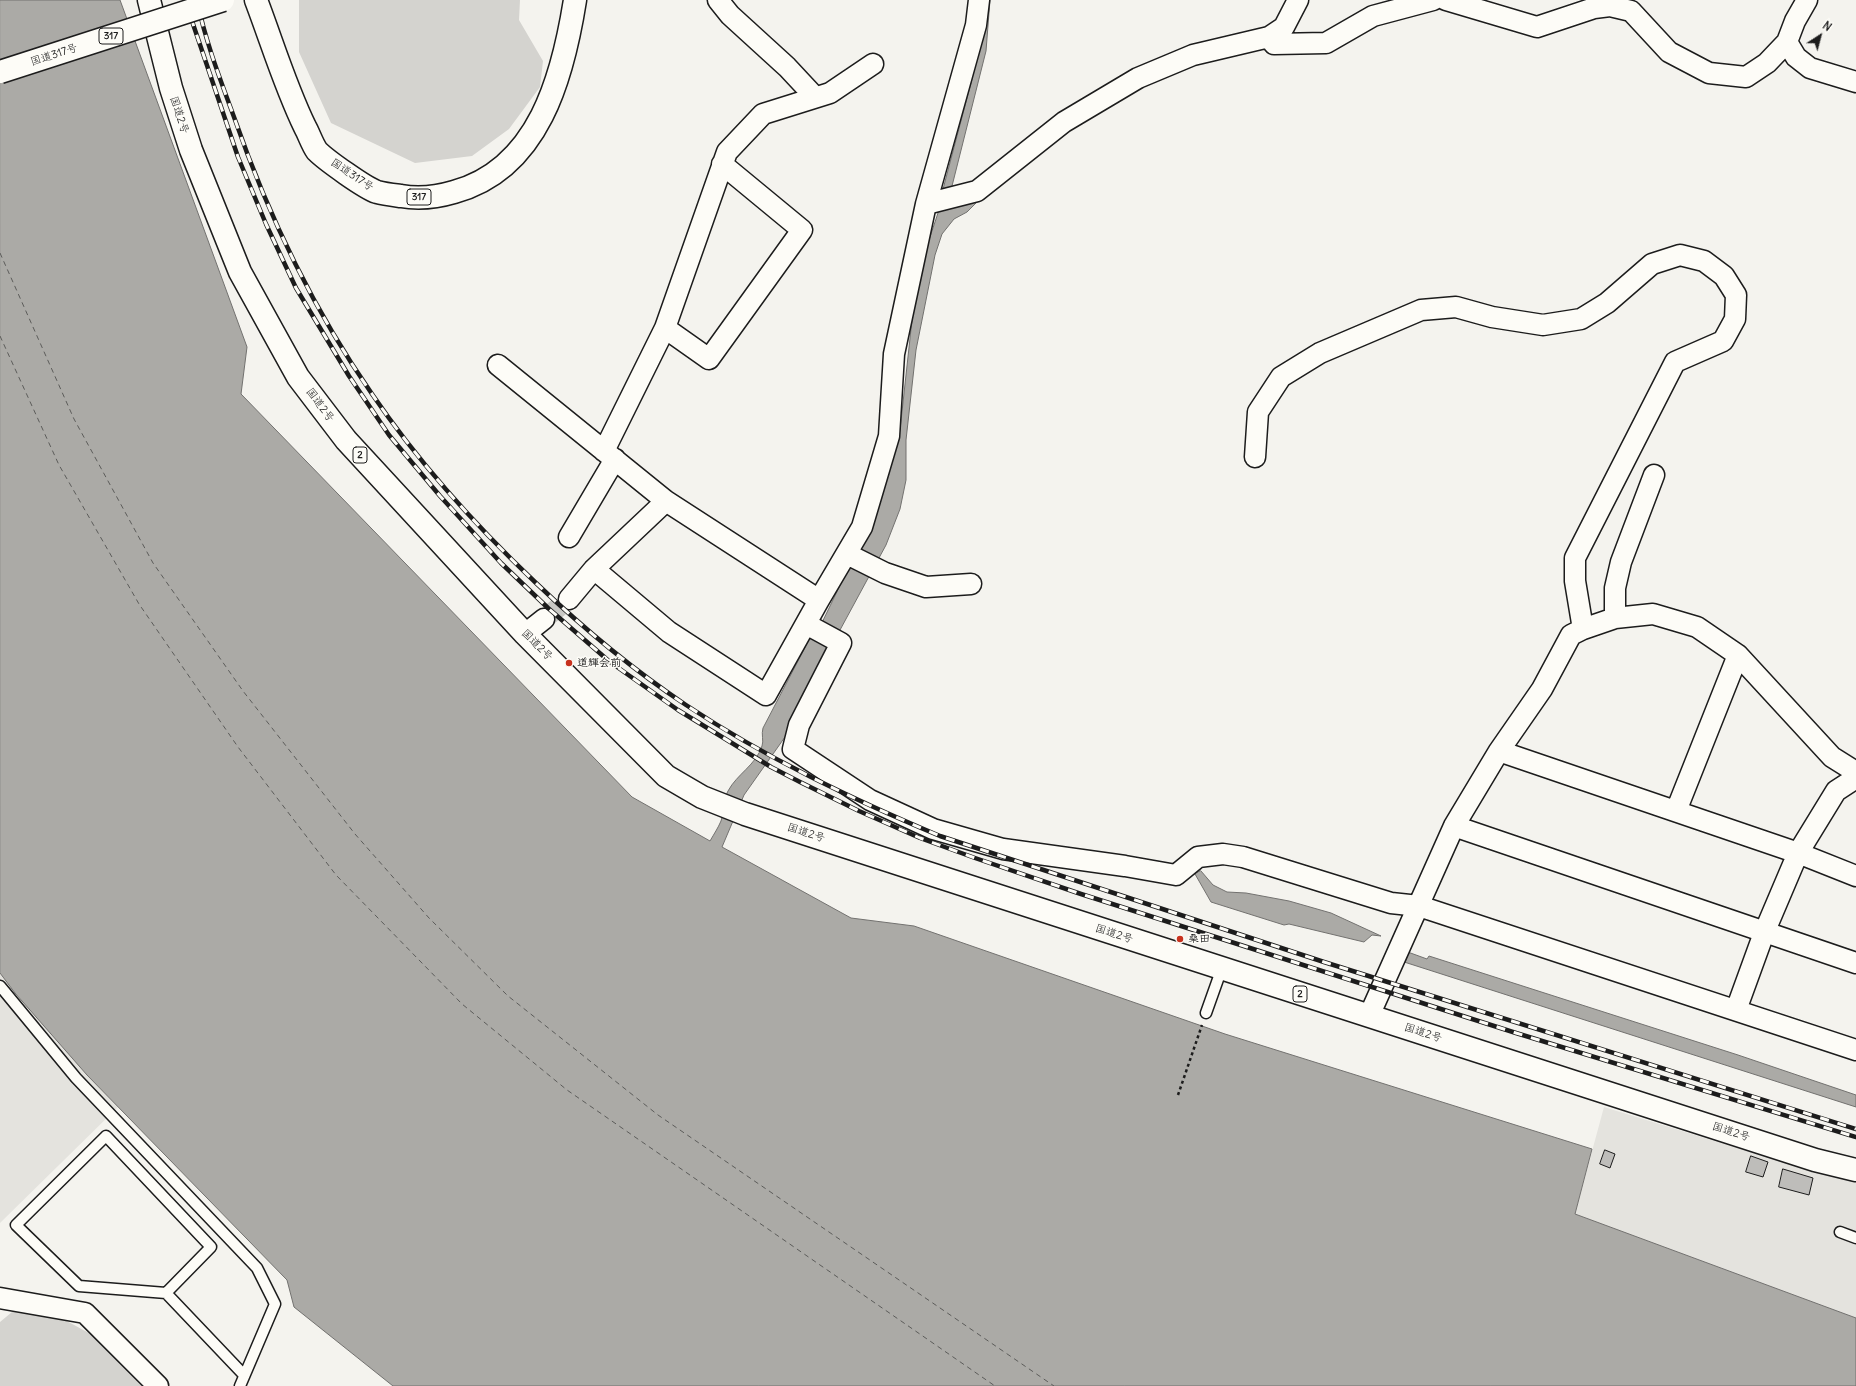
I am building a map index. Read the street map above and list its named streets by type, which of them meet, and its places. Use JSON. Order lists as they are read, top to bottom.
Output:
{
  "streets": {
    "highway": [
      "317",
      "国道317号",
      "国道2号",
      "2"
    ]
  },
  "places": ["道輝会前", "桑田"],
  "north": "top right"
}
